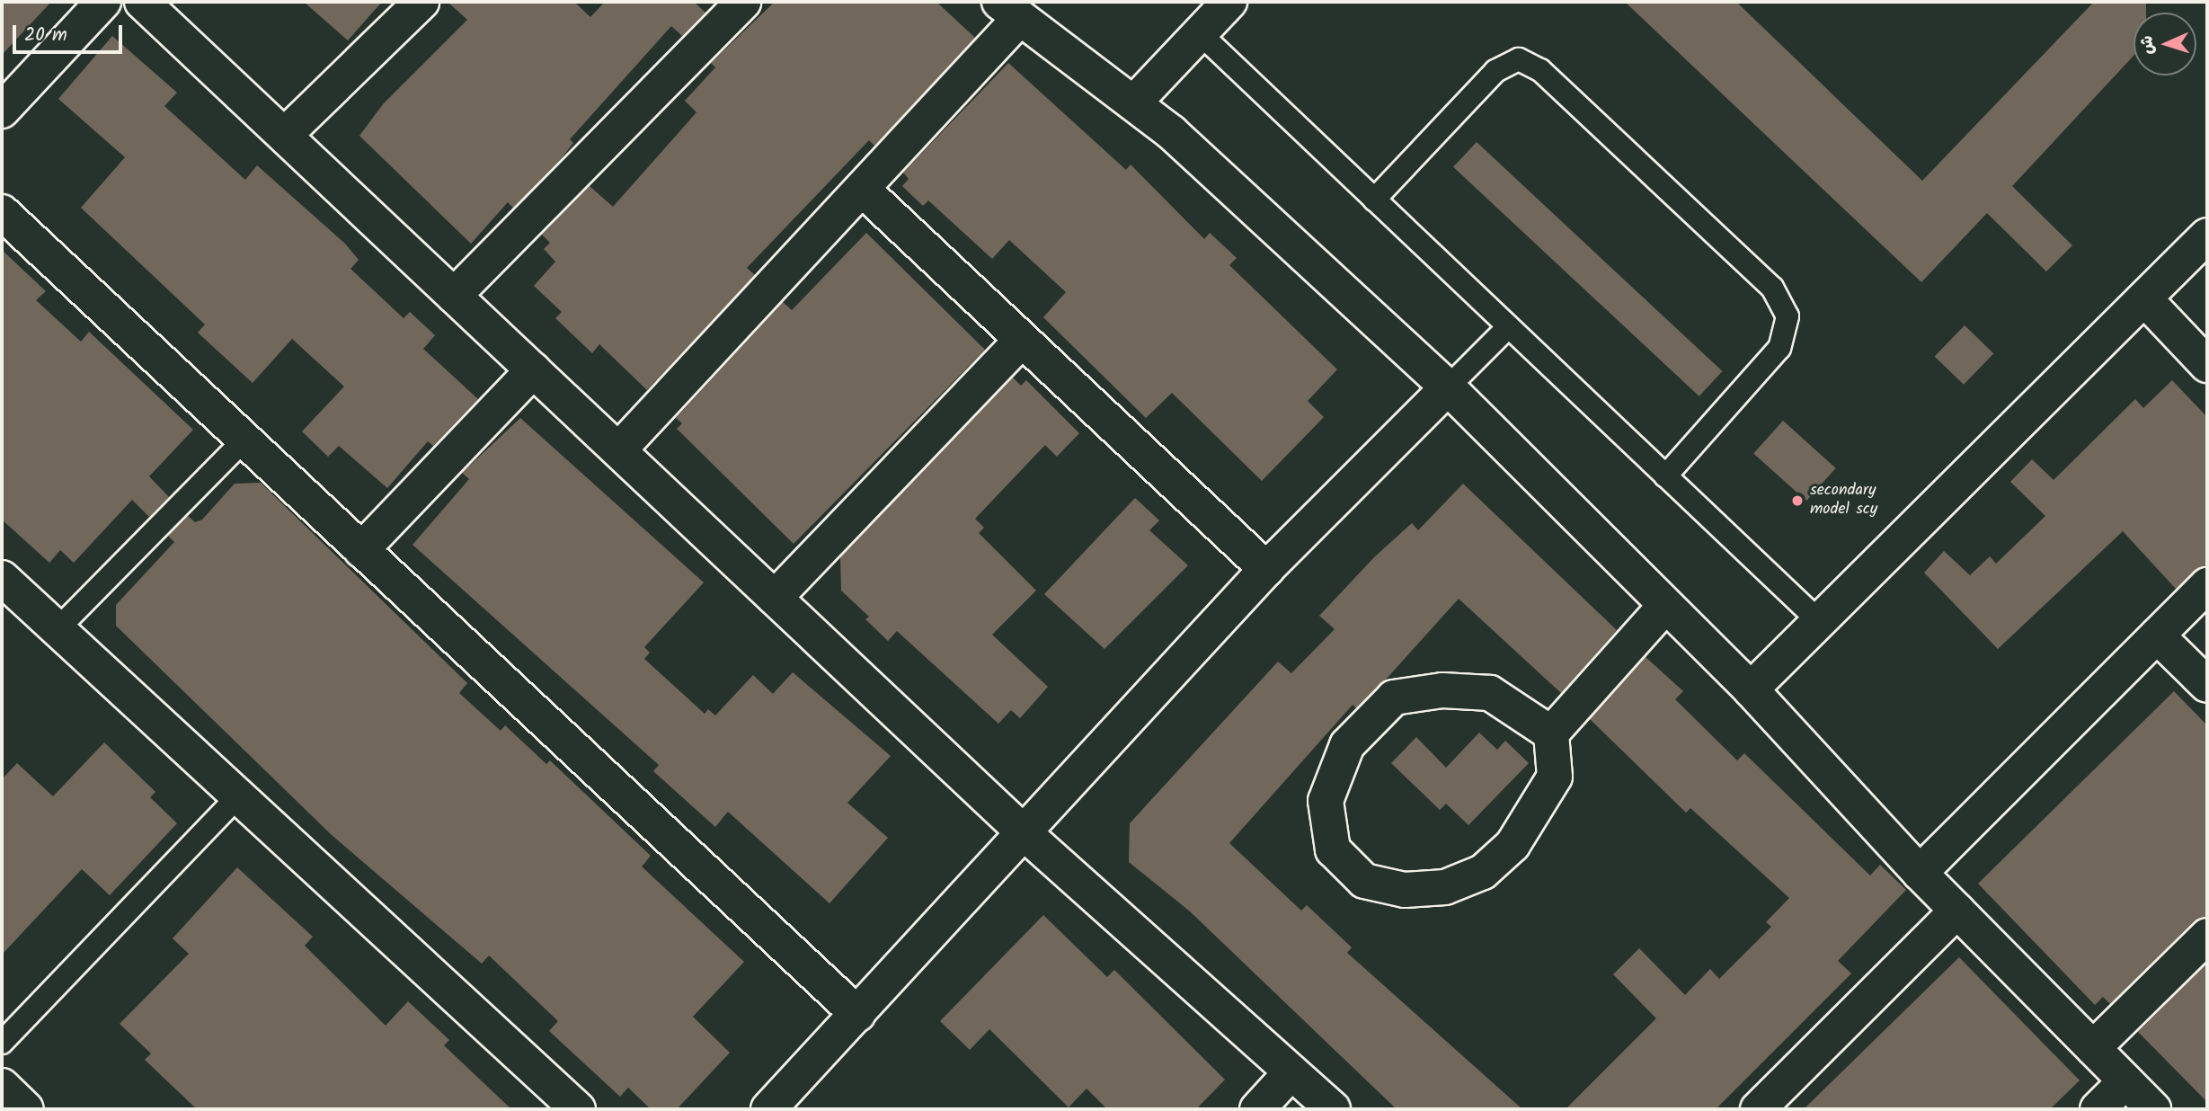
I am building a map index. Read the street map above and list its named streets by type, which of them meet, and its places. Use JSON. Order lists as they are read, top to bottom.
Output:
{
  "places": ["secondary model scy"],
  "scale_bar": "20 m",
  "north": "left"
}
